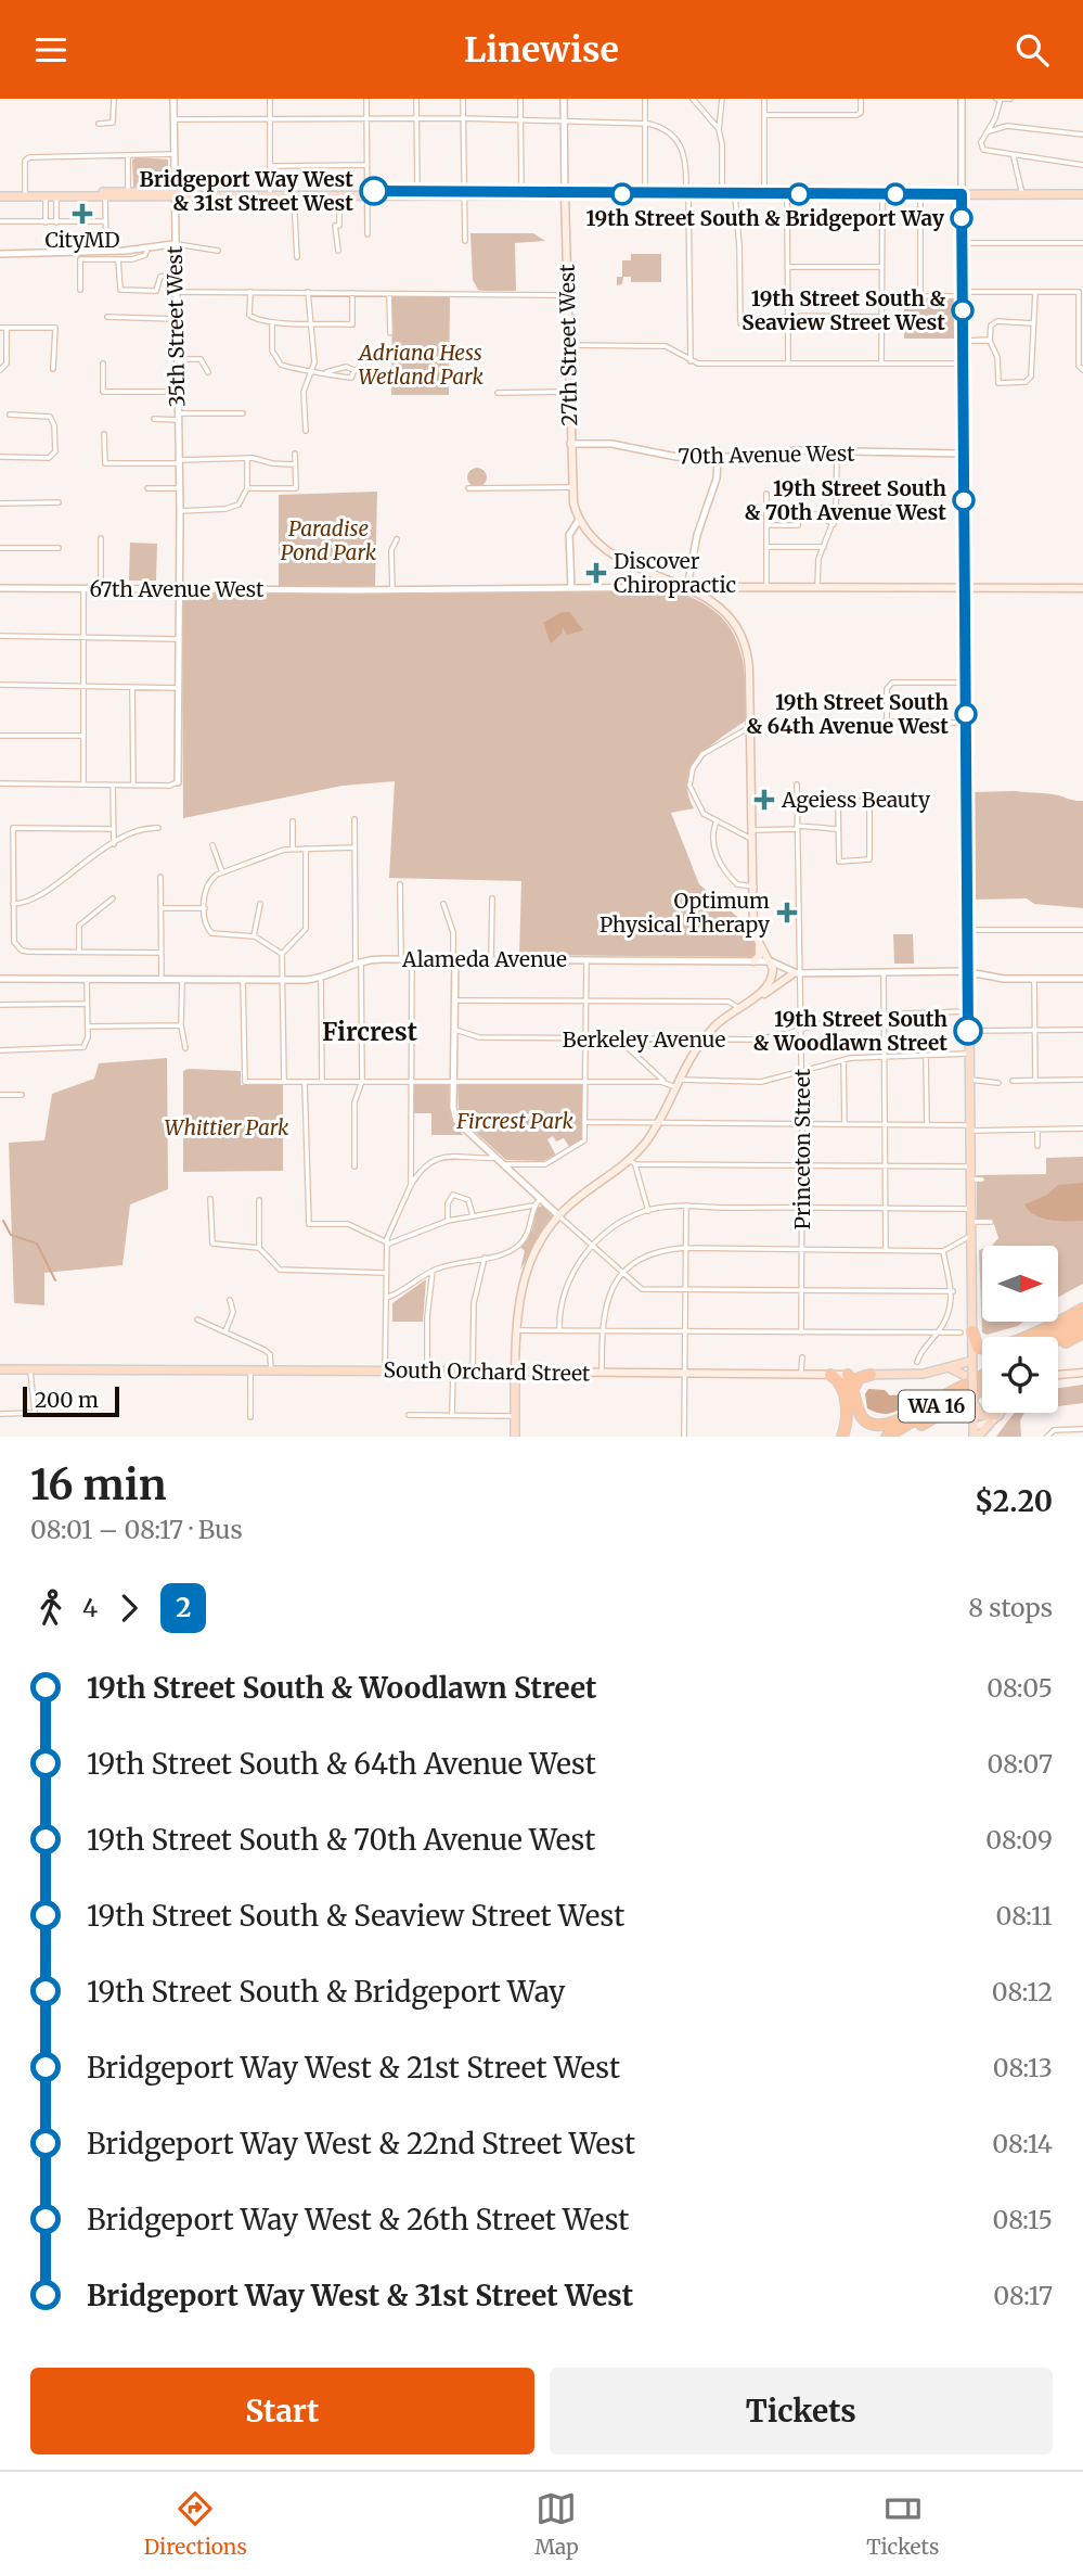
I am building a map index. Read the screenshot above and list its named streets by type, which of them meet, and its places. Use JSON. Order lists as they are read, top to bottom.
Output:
{
  "streets": {
    "highway": ["WA 16"],
    "main road": ["27th Street West", "South Orchard Street"],
    "street": [
      "35th Street West",
      "70th Avenue West",
      "67th Avenue West",
      "Alameda Avenue",
      "Berkeley Avenue",
      "Princeton Street"
    ]
  },
  "crossings": [
    ["35th Street West", "67th Avenue West"],
    ["27th Street West", "70th Avenue West"],
    ["27th Street West", "67th Avenue West"],
    ["Alameda Avenue", "Princeton Street"],
    ["Berkeley Avenue", "Princeton Street"]
  ],
  "districts": ["Fircrest"],
  "parks": [
    "Adriana Hess Wetland Park",
    "Paradise Pond Park",
    "Fircrest Park",
    "Whittier Park"
  ],
  "places": {
    "other": [
      "Bridgeport Way West & 31st Street West",
      "19th Street South & Bridgeport Way",
      "19th Street South & Seaview Street West",
      "19th Street South & 70th Avenue West",
      "19th Street South & 64th Avenue West",
      "19th Street South & Woodlawn Street"
    ],
    "health": [
      "CityMD",
      "Discover Chiropractic",
      "Ageiess Beauty",
      "Optimum Physical Therapy"
    ]
  },
  "lines": ["bus line 2"],
  "scale_bar": "200 m",
  "north": "right",
  "page": {
    "header": "Linewise",
    "scale": "200 m",
    "heading": ["16 min", "08:01 – 08:17 · Bus", "$2.20"],
    "legs": ["4", "2", "8 stops"],
    "list": [
      {
        "name": "19th Street South & Woodlawn Street",
        "value": "08:05"
      },
      {
        "name": "19th Street South & 64th Avenue West",
        "value": "08:07"
      },
      {
        "name": "19th Street South & 70th Avenue West",
        "value": "08:09"
      },
      {
        "name": "19th Street South & Seaview Street West",
        "value": "08:11"
      },
      {
        "name": "19th Street South & Bridgeport Way",
        "value": "08:12"
      },
      {
        "name": "Bridgeport Way West & 21st Street West",
        "value": "08:13"
      },
      {
        "name": "Bridgeport Way West & 22nd Street West",
        "value": "08:14"
      },
      {
        "name": "Bridgeport Way West & 26th Street West",
        "value": "08:15"
      },
      {
        "name": "Bridgeport Way West & 31st Street West",
        "value": "08:17"
      }
    ],
    "buttons": ["Start", "Tickets"],
    "tabs": ["Directions", "Map", "Tickets"]
  }
}
